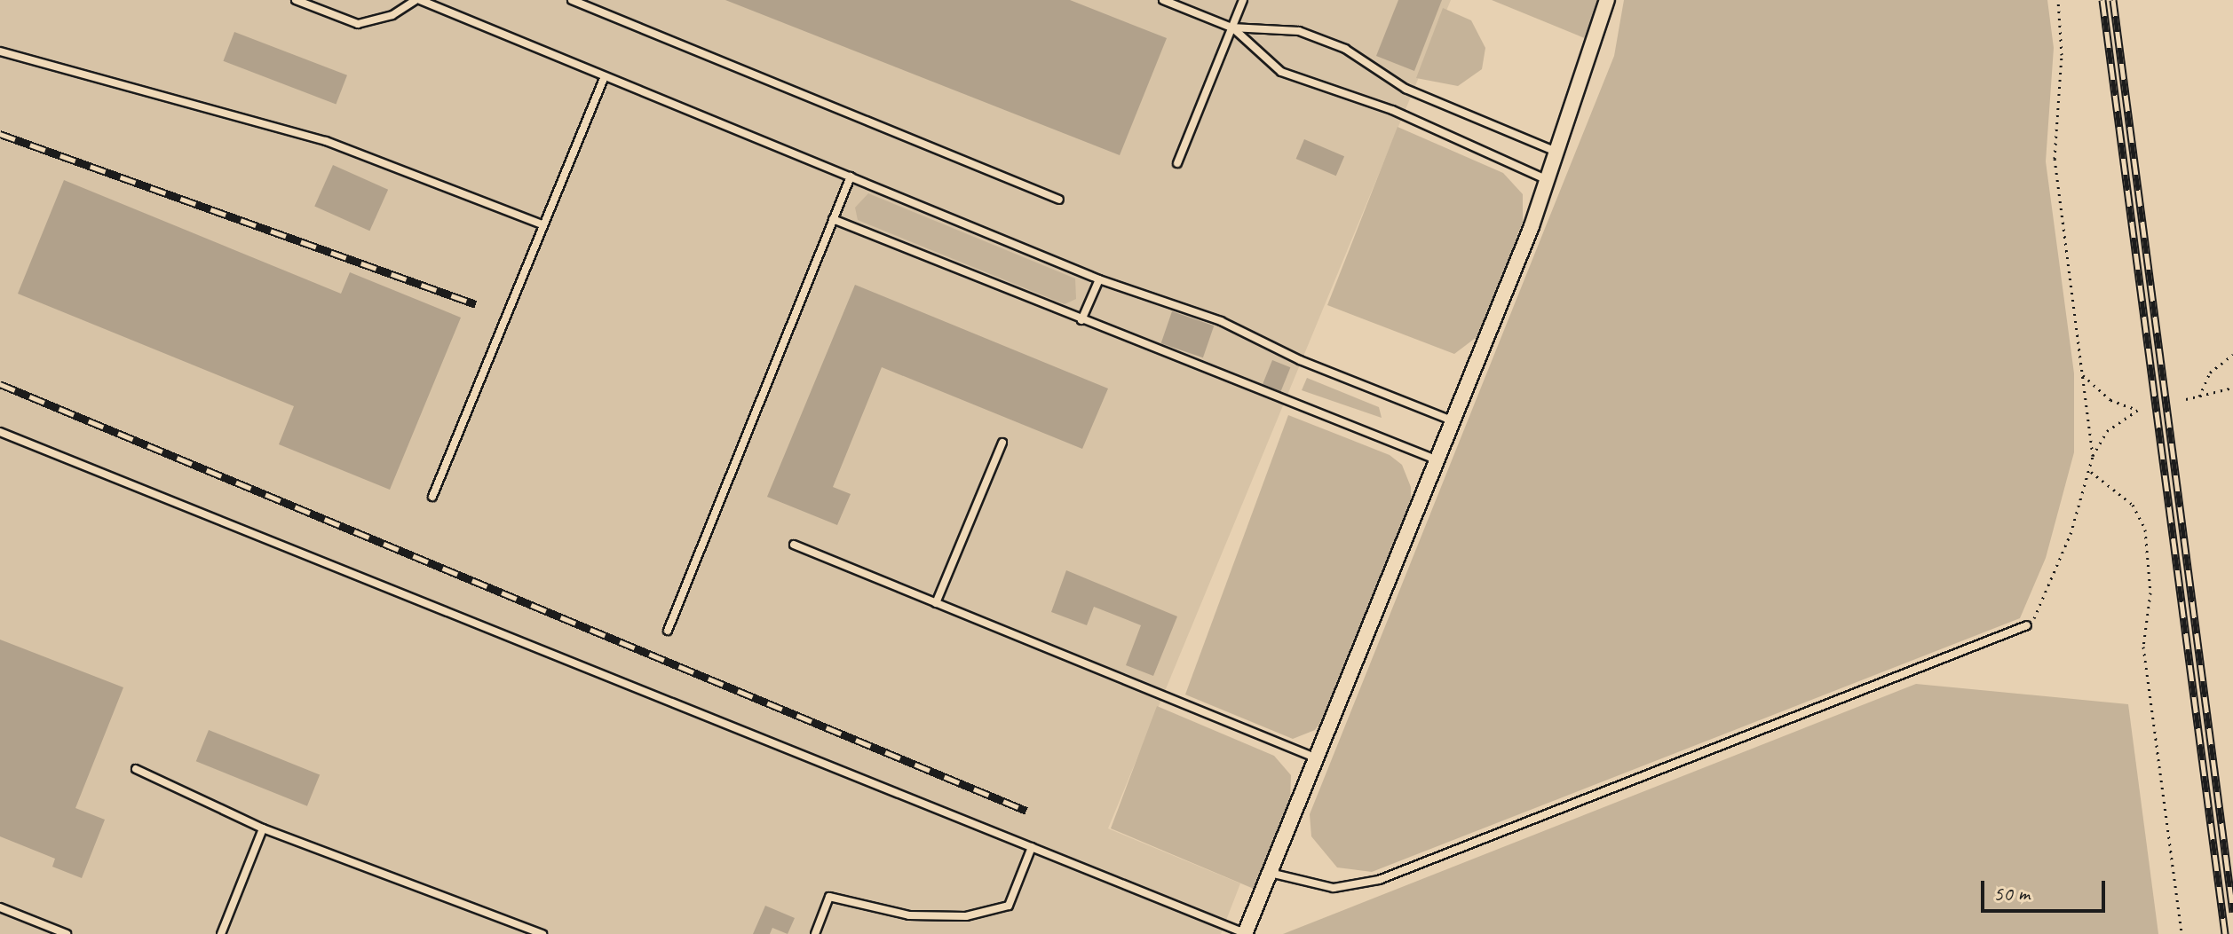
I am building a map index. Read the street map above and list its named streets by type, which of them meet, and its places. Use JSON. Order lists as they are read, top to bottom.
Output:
{
  "scale_bar": "50 m"
}
